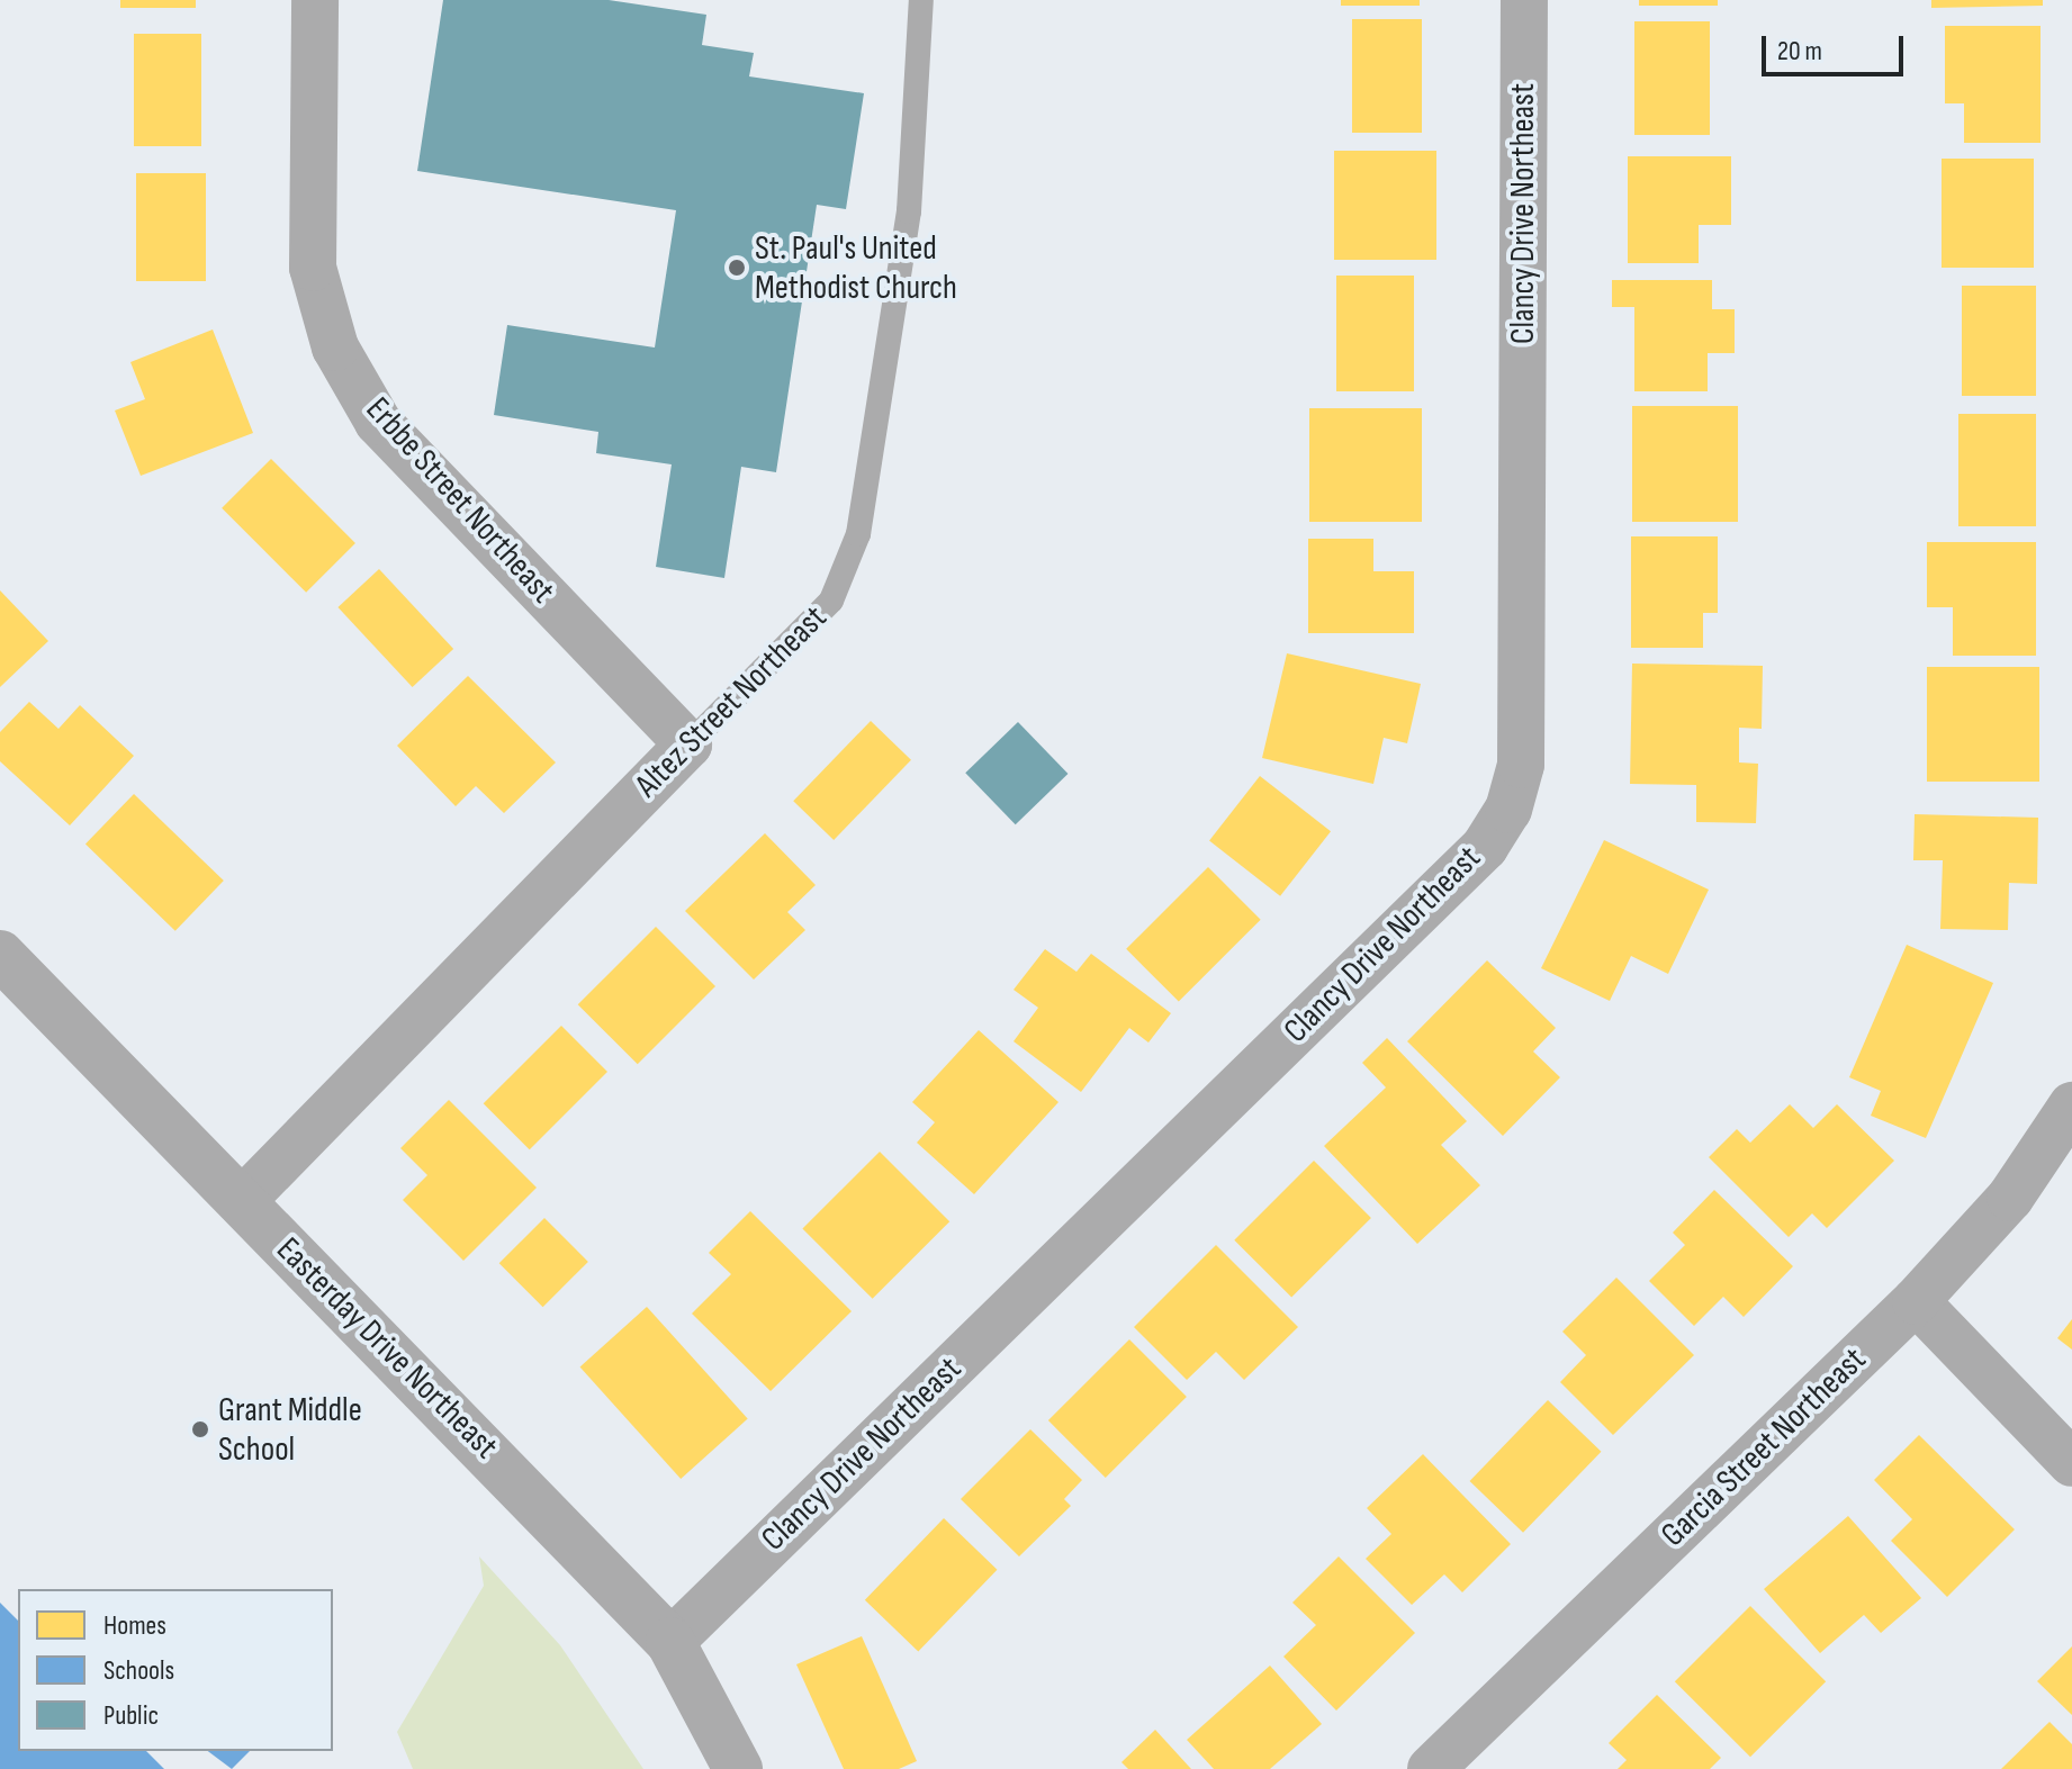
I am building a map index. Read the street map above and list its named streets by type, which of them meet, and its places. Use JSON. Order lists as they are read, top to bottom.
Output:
{
  "streets": {
    "street": [
      "Clancy Drive Northeast",
      "Erbbe Street Northeast",
      "Altez Street Northeast",
      "Easterday Drive Northeast",
      "Garcia Street Northeast"
    ]
  },
  "crossings": [
    ["Clancy Drive Northeast", "Easterday Drive Northeast"],
    ["Erbbe Street Northeast", "Altez Street Northeast"],
    ["Altez Street Northeast", "Easterday Drive Northeast"]
  ],
  "places": ["St. Paul's United Methodist Church", "Grant Middle School"],
  "legend": ["Homes", "Schools", "Public"],
  "scale_bar": "20 m"
}
